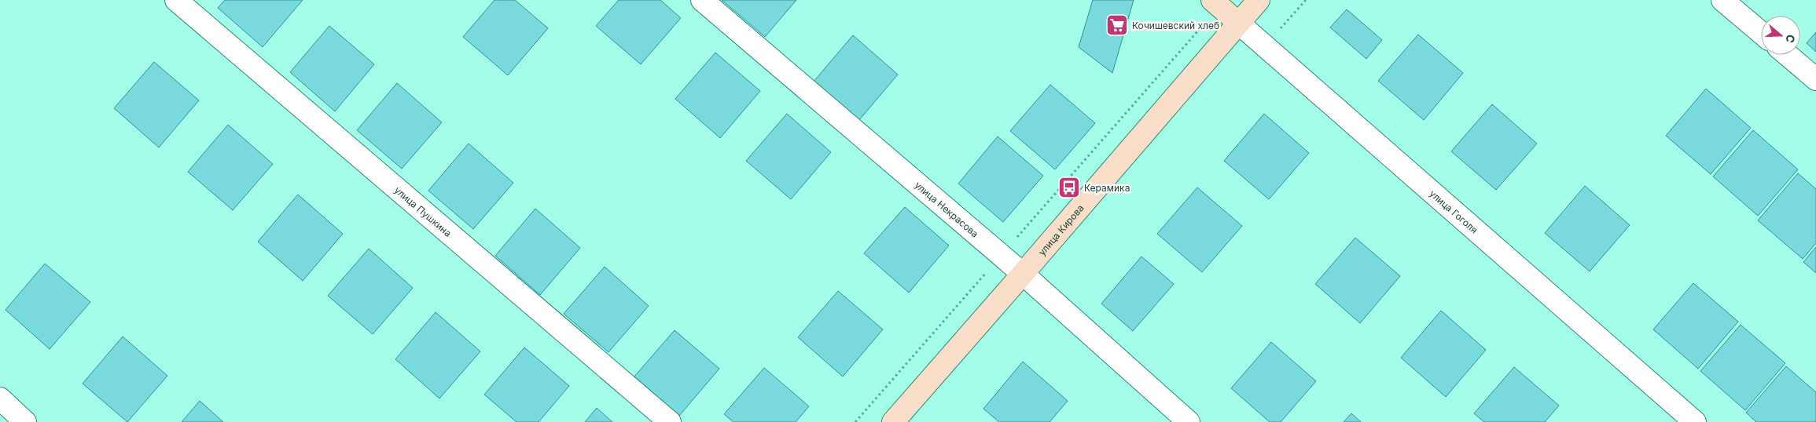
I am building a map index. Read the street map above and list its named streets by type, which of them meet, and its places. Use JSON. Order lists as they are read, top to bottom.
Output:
{
  "streets": {
    "main road": ["улица Гоголя", "улица Кирова"],
    "street": ["улица Некрасова", "улица Пушкина"]
  },
  "crossings": [
    ["улица Некрасова", "улица Кирова"],
    ["улица Гоголя", "улица Кирова"]
  ],
  "places": {
    "supermarket": ["Кочишевский хлеб"],
    "bus stop": ["Керамика"]
  },
  "north": "right"
}
